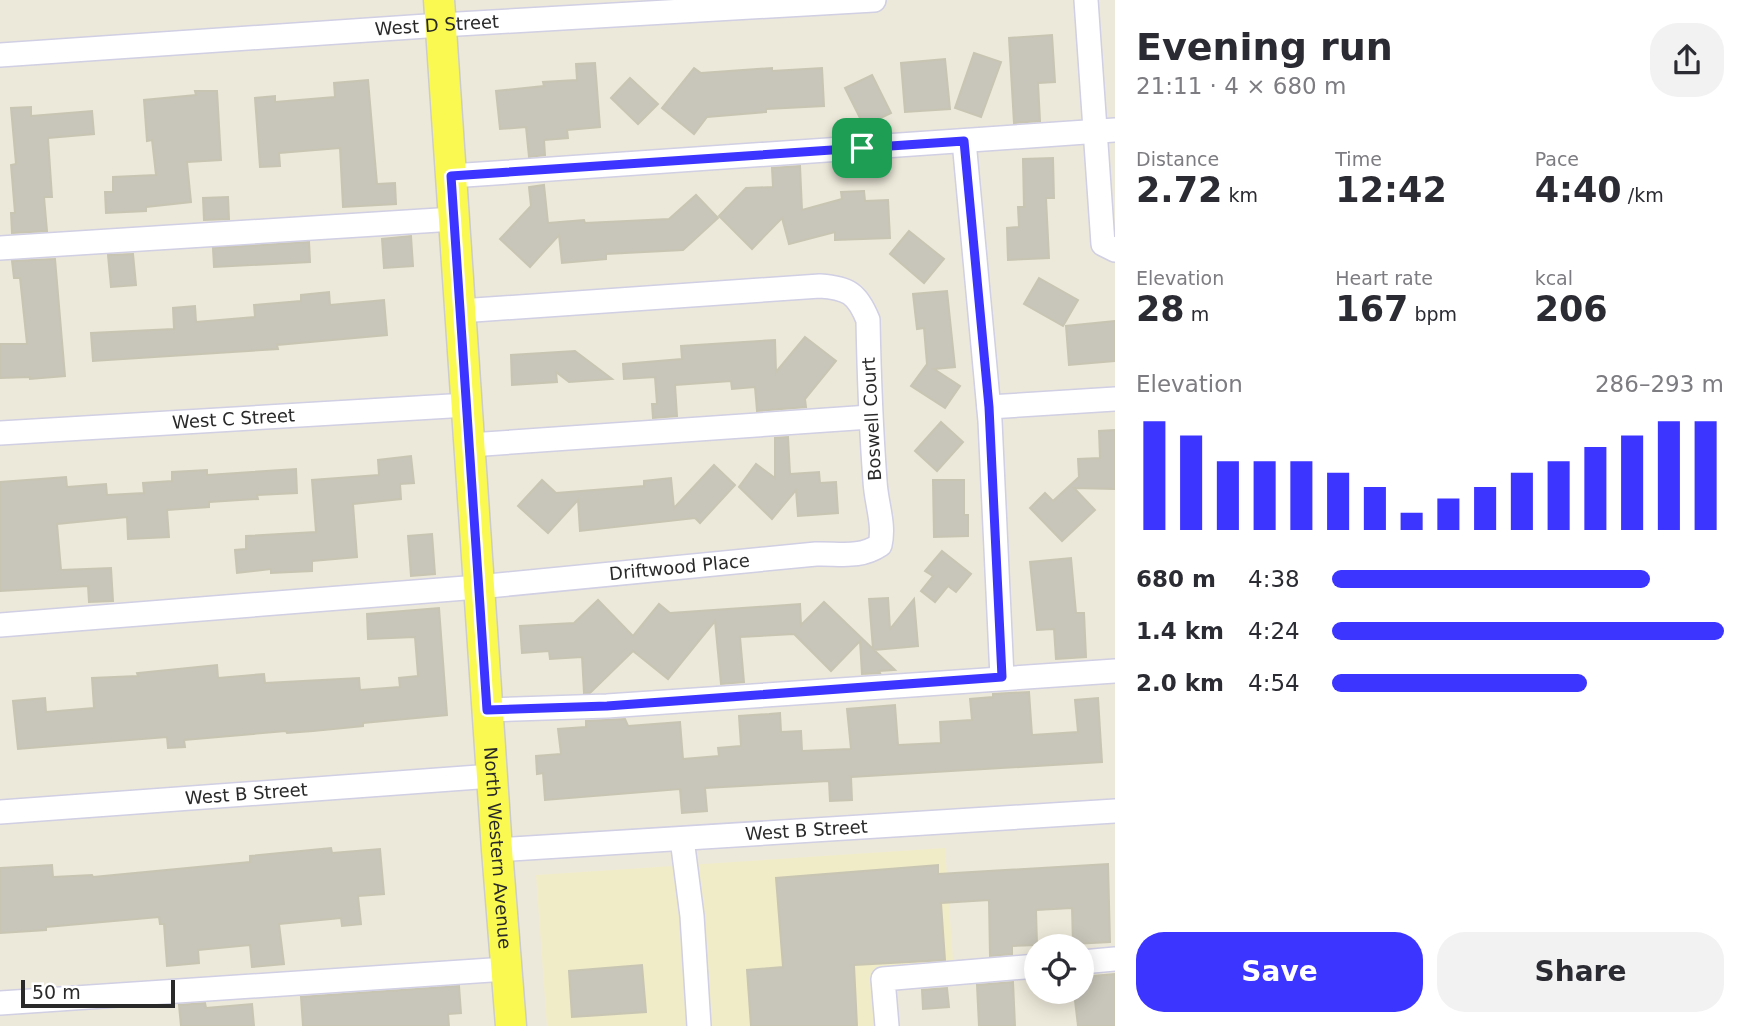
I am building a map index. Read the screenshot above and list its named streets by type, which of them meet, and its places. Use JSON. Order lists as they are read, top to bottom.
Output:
{
  "streets": {
    "main road": ["North Western Avenue"],
    "street": [
      "West D Street",
      "West C Street",
      "Boswell Court",
      "Driftwood Place",
      "West B Street"
    ]
  },
  "crossings": [
    ["West D Street", "North Western Avenue"],
    ["West C Street", "North Western Avenue"],
    ["Boswell Court", "Driftwood Place"],
    ["Boswell Court", "North Western Avenue"],
    ["Driftwood Place", "North Western Avenue"],
    ["West B Street", "North Western Avenue"]
  ],
  "scale_bar": "50 m",
  "page": {
    "heading": ["Evening run", "21:11 · 4 × 680 m"],
    "stats": [
      ["Distance", "2.72 km"],
      ["Time", "12:42"],
      ["Pace", "4:40 /km"],
      ["Elevation", "28 m"],
      ["Heart rate", "167 bpm"],
      ["kcal", "206"]
    ],
    "chart": ["Elevation", "286–293 m"],
    "list": [
      {
        "name": "680 m",
        "note": "4:38"
      },
      {
        "name": "1.4 km",
        "note": "4:24"
      },
      {
        "name": "2.0 km",
        "note": "4:54"
      }
    ],
    "buttons": ["Save", "Share"],
    "scale": "50 m"
  }
}
